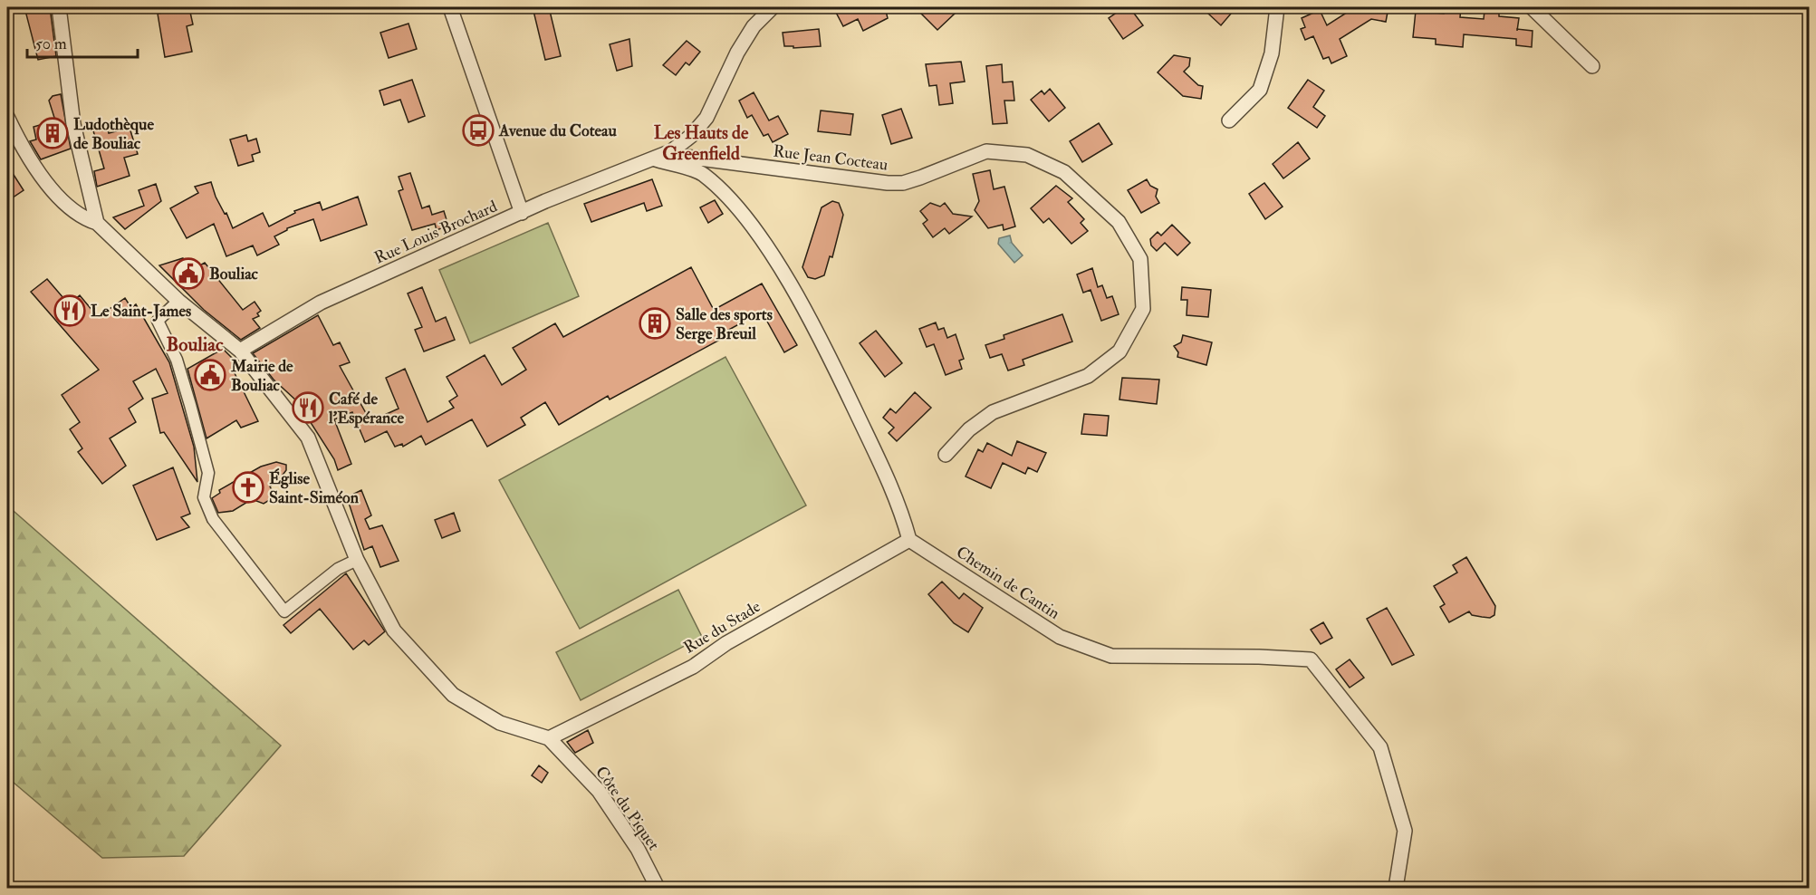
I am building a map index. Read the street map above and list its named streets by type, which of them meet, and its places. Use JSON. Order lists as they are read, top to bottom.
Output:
{
  "streets": {
    "street": [
      "Rue Jean Cocteau",
      "Rue Louis Brochard",
      "Chemin de Cantin",
      "Rue du Stade",
      "Côte du Piquet"
    ]
  },
  "crossings": [
    ["Rue Jean Cocteau", "Rue Louis Brochard"],
    ["Chemin de Cantin", "Rue du Stade"],
    ["Rue du Stade", "Côte du Piquet"]
  ],
  "districts": ["Les Hauts de Greenfield", "Bouliac"],
  "places": {
    "bus stop": ["Avenue du Coteau"],
    "building": ["Ludothèque de Bouliac", "Salle des sports Serge Breuil"],
    "public building": ["Bouliac", "Mairie de Bouliac"],
    "restaurant": ["Le Saint-James", "Café de l'Espérance"],
    "church": ["Église Saint-Siméon"]
  },
  "scale_bar": "50 m"
}
